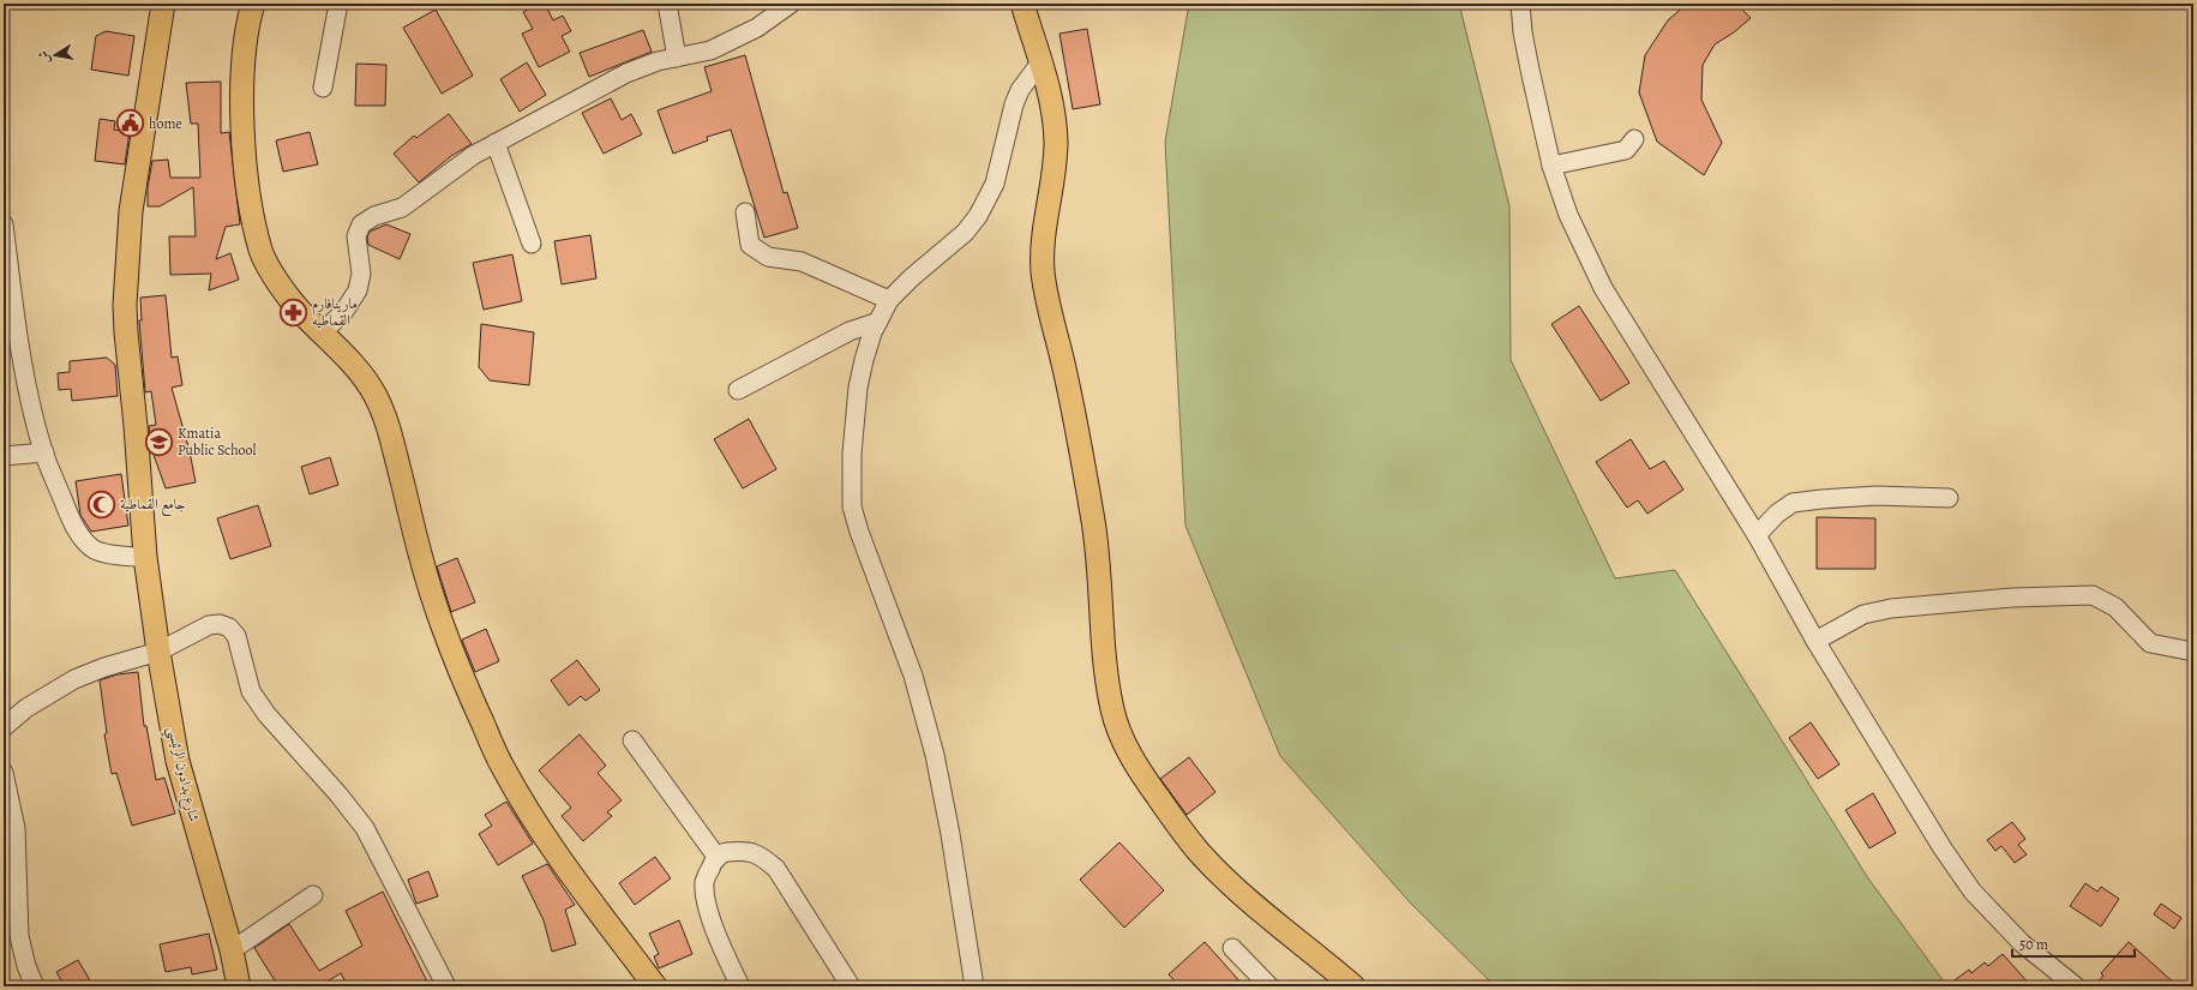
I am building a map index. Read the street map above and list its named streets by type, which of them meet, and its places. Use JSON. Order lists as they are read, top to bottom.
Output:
{
  "streets": {
    "main road": ["شارع بدادون الرئيسي"]
  },
  "places": {
    "public building": ["home"],
    "pharmacy": ["مارينافارم القماطيه"],
    "school or university": ["Kmatia Public School"],
    "mosque": ["جامع القماطية"]
  },
  "scale_bar": "50 m",
  "north": "left"
}
